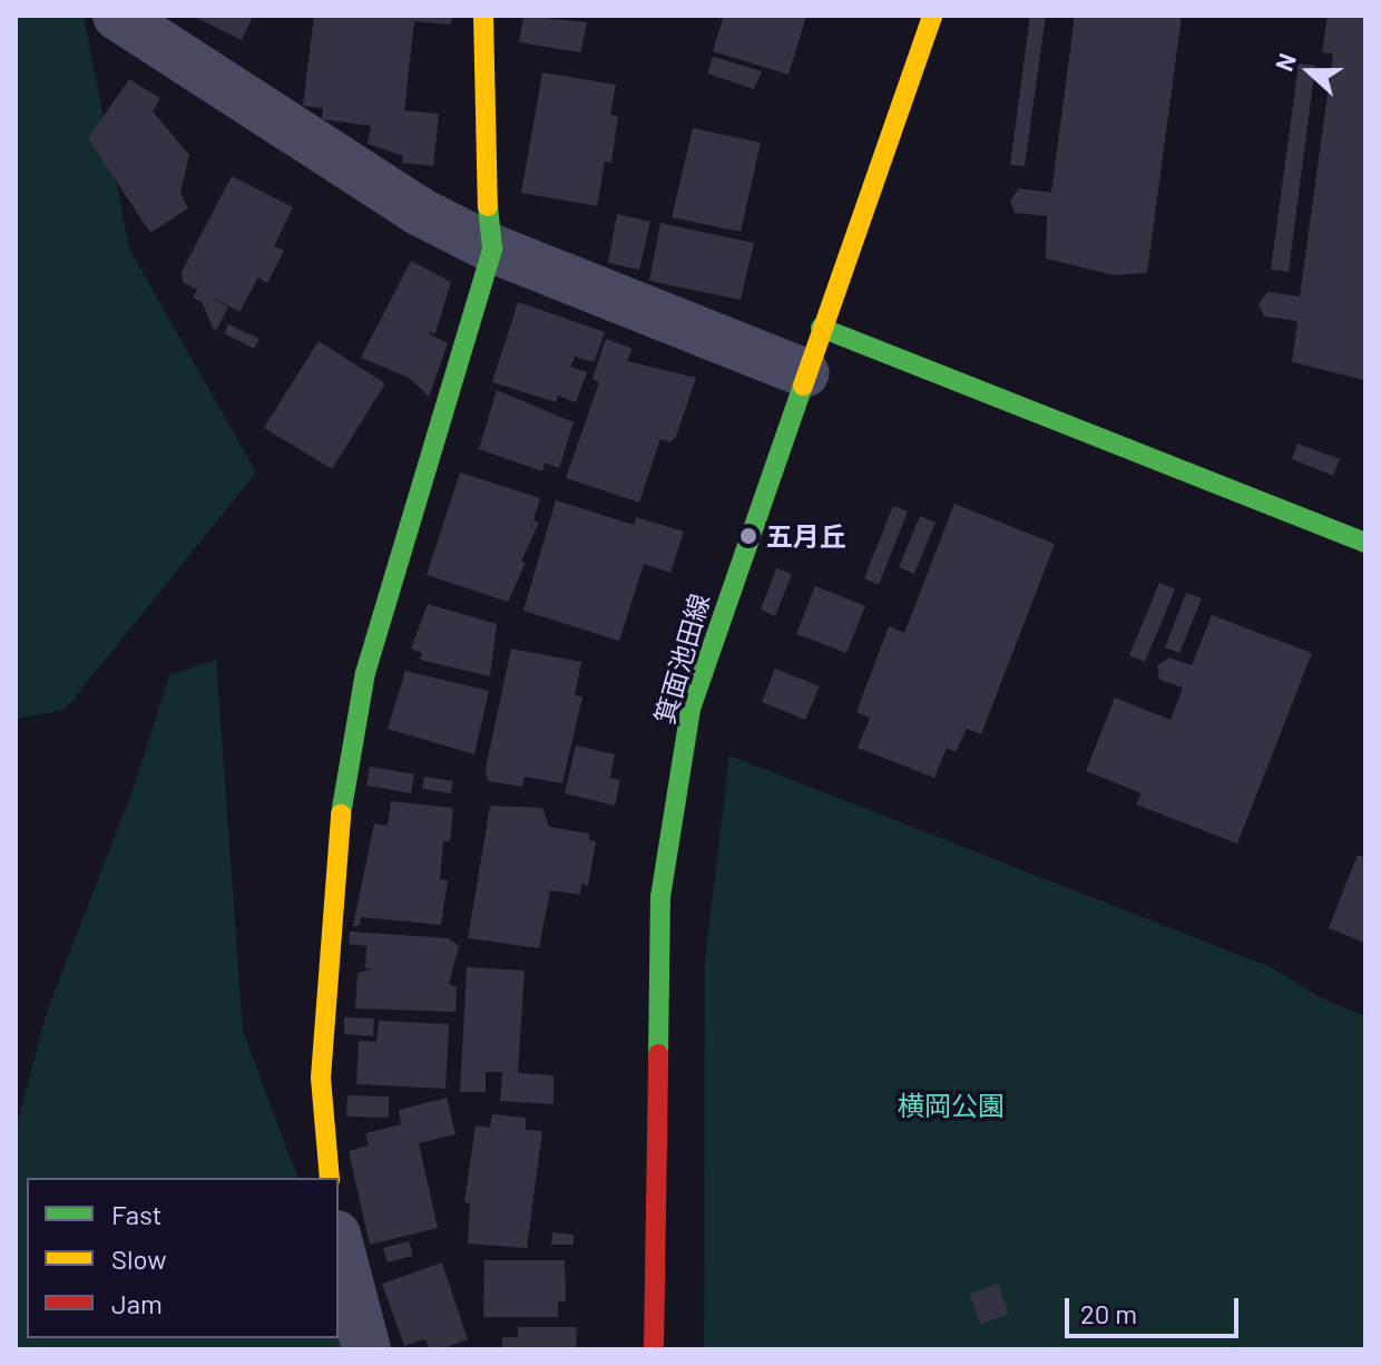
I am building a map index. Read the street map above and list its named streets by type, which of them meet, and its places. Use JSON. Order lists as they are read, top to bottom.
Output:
{
  "streets": {
    "street": ["箕面池田線"]
  },
  "parks": ["横岡公園"],
  "places": ["五月丘"],
  "legend": ["Fast", "Slow", "Jam"],
  "scale_bar": "20 m",
  "north": "left"
}
